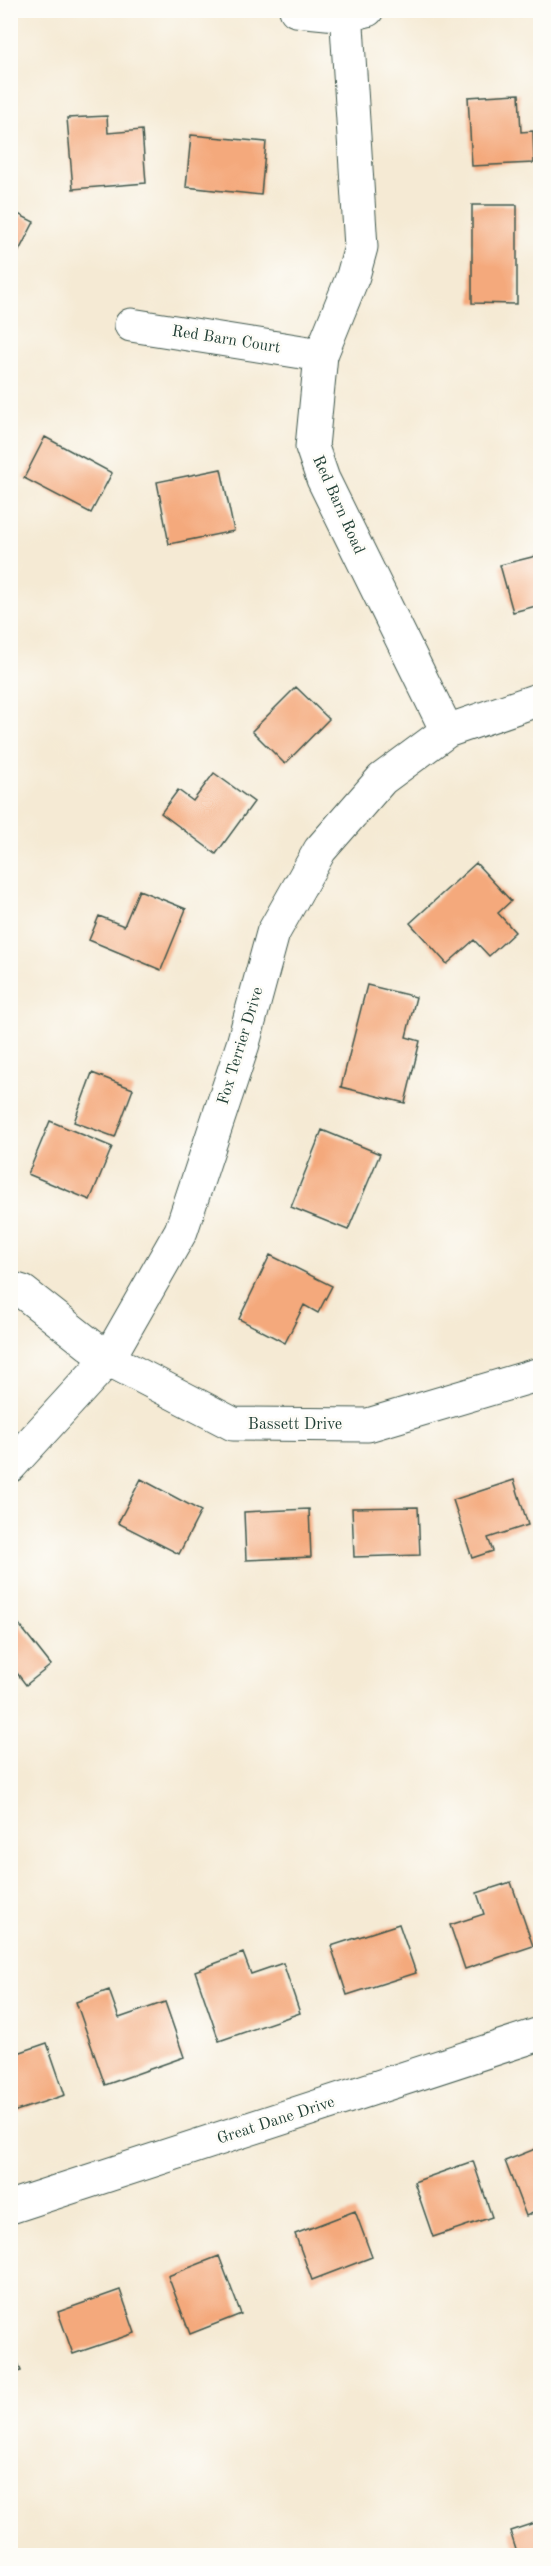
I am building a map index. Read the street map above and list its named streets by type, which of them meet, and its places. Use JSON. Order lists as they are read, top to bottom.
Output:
{
  "streets": {
    "street": [
      "Red Barn Court",
      "Red Barn Road",
      "Fox Terrier Drive",
      "Bassett Drive",
      "Great Dane Drive"
    ]
  },
  "crossings": [
    ["Red Barn Court", "Red Barn Road"],
    ["Red Barn Road", "Fox Terrier Drive"],
    ["Fox Terrier Drive", "Bassett Drive"]
  ]
}
